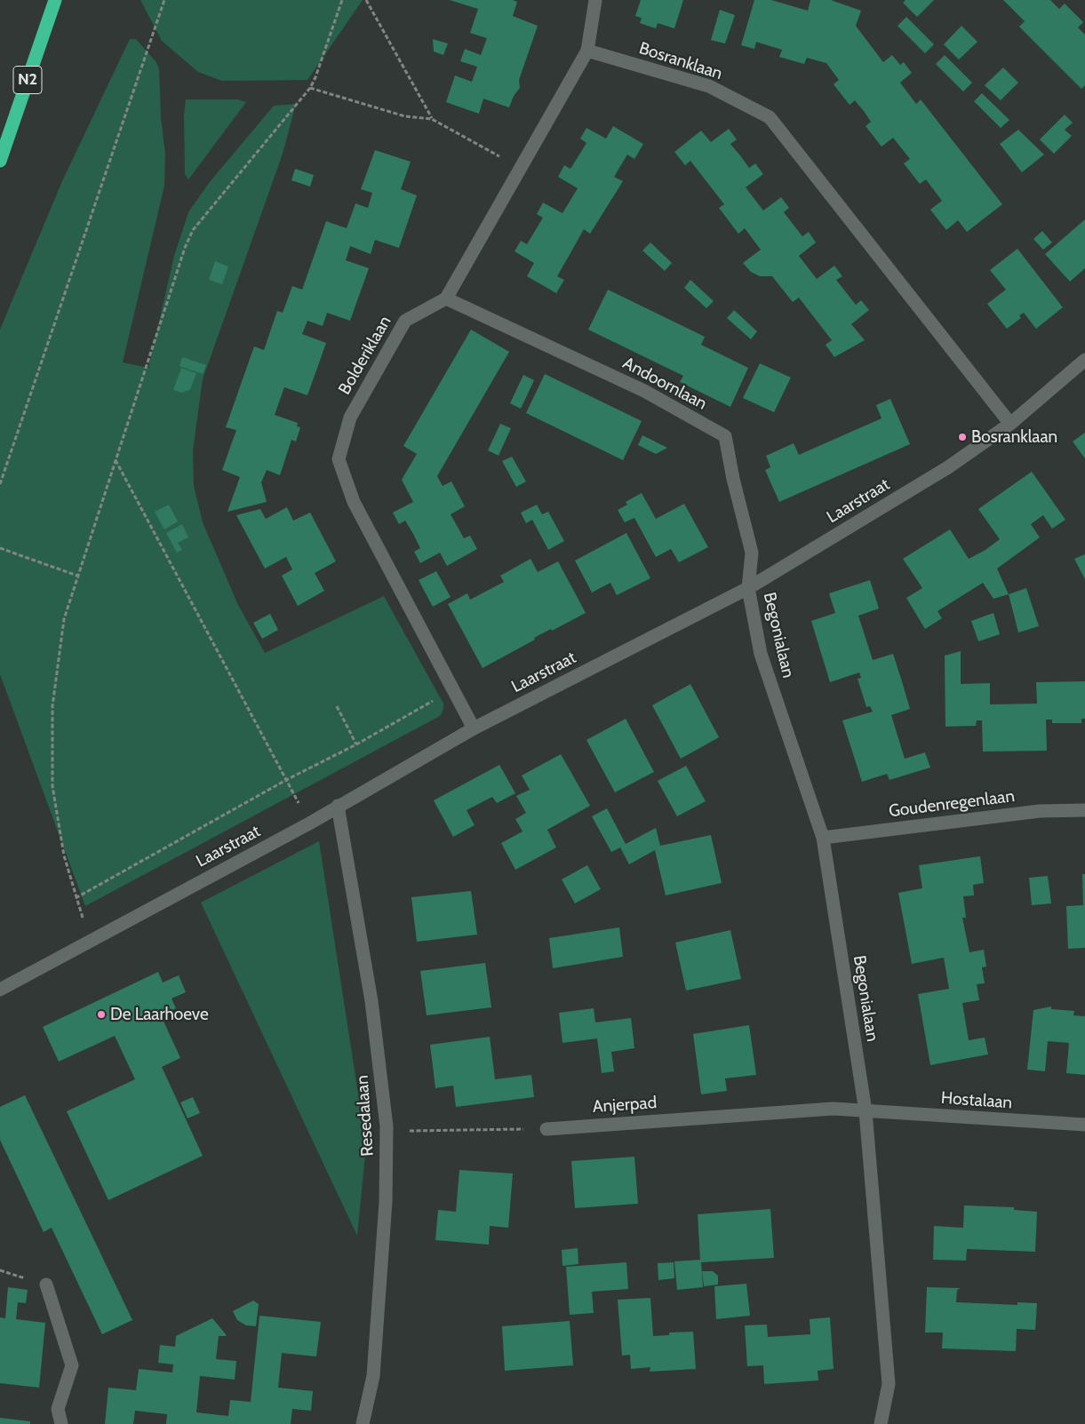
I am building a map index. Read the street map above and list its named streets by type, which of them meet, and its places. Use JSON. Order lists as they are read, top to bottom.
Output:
{
  "streets": {
    "highway": ["N2"],
    "street": [
      "Bosranklaan",
      "Bolderiklaan",
      "Andoornlaan",
      "Laarstraat",
      "Begonialaan",
      "Goudenregenlaan",
      "Hostalaan",
      "Anjerpad",
      "Resedalaan"
    ]
  },
  "crossings": [
    ["Bosranklaan", "Laarstraat"],
    ["Bolderiklaan", "Andoornlaan"],
    ["Bolderiklaan", "Laarstraat"],
    ["Andoornlaan", "Laarstraat"],
    ["Andoornlaan", "Begonialaan"],
    ["Laarstraat", "Begonialaan"],
    ["Laarstraat", "Resedalaan"],
    ["Begonialaan", "Goudenregenlaan"],
    ["Begonialaan", "Hostalaan"],
    ["Begonialaan", "Anjerpad"],
    ["Hostalaan", "Anjerpad"]
  ],
  "places": ["Bosranklaan", "De Laarhoeve"]
}
